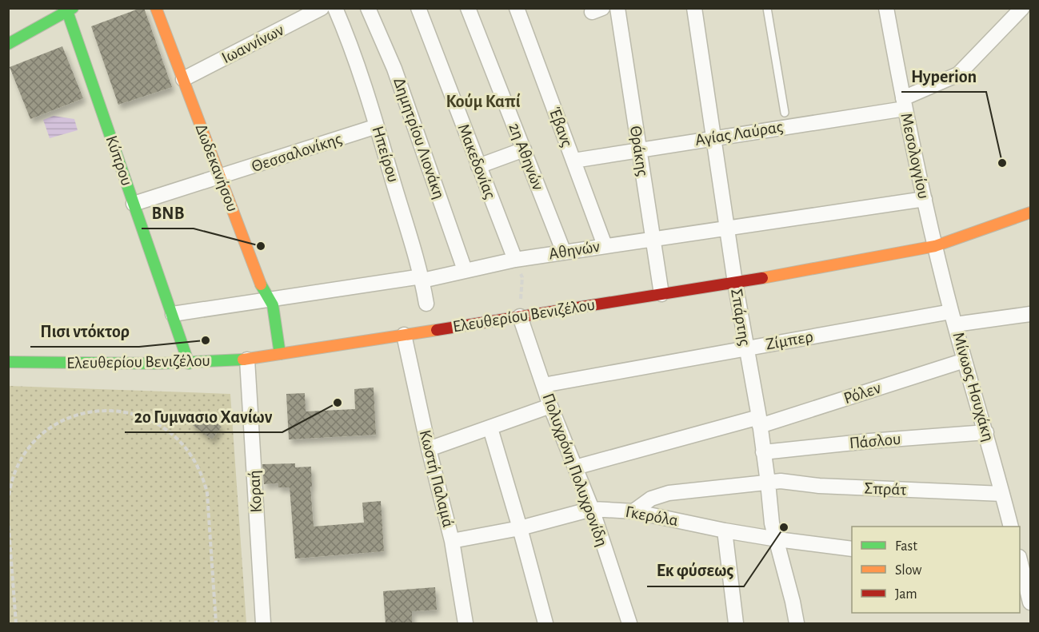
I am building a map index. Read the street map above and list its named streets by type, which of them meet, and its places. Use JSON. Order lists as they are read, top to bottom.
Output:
{
  "streets": {
    "main road": ["Κύπρου", "Δωδεκανήσου", "Ελευθερίου Βενιζέλου"],
    "street": [
      "Ιωαννίνων",
      "Έβανς",
      "Αγίας Λαύρας",
      "Δημητρίου Λιονάκη",
      "Θράκης",
      "Θεσσαλονίκης",
      "Ηπείρου",
      "Μεσολογγίου",
      "2η Αθηνών",
      "Μακεδονίας",
      "Αθηνών",
      "Σπάρτης",
      "Ζίμπερ",
      "Μίνωος Ησυχάκη",
      "Ρόλεν",
      "Πάσλου",
      "Πολυχρόνη Πολυχρονίδη",
      "Κωστή Παλαμά",
      "Σπράτ",
      "Κοραή",
      "Γκερόλα"
    ]
  },
  "crossings": [
    ["Ιωαννίνων", "Δωδεκανήσου"],
    ["Έβανς", "Αγίας Λαύρας"],
    ["Έβανς", "Αθηνών"],
    ["Αγίας Λαύρας", "Θράκης"],
    ["Αγίας Λαύρας", "Μεσολογγίου"],
    ["Αγίας Λαύρας", "Σπάρτης"],
    ["Δημητρίου Λιονάκη", "Αθηνών"],
    ["Θράκης", "Αθηνών"],
    ["Θράκης", "Ελευθερίου Βενιζέλου"],
    ["Θεσσαλονίκης", "Ηπείρου"],
    ["Θεσσαλονίκης", "Κύπρου"],
    ["Θεσσαλονίκης", "Δωδεκανήσου"],
    ["Ηπείρου", "Αθηνών"],
    ["Μεσολογγίου", "Αθηνών"],
    ["Μεσολογγίου", "Ελευθερίου Βενιζέλου"],
    ["Μεσολογγίου", "Μίνωος Ησυχάκη"],
    ["2η Αθηνών", "Αθηνών"],
    ["Κύπρου", "Αθηνών"],
    ["Κύπρου", "Ελευθερίου Βενιζέλου"],
    ["Μακεδονίας", "Αθηνών"],
    ["Δωδεκανήσου", "Αθηνών"],
    ["Δωδεκανήσου", "Ελευθερίου Βενιζέλου"],
    ["Αθηνών", "Σπάρτης"],
    ["Ελευθερίου Βενιζέλου", "Σπάρτης"],
    ["Ελευθερίου Βενιζέλου", "Μίνωος Ησυχάκη"],
    ["Ελευθερίου Βενιζέλου", "Πολυχρόνη Πολυχρονίδη"],
    ["Ελευθερίου Βενιζέλου", "Κωστή Παλαμά"],
    ["Ελευθερίου Βενιζέλου", "Κοραή"],
    ["Σπάρτης", "Ζίμπερ"],
    ["Σπάρτης", "Ρόλεν"],
    ["Σπάρτης", "Πάσλου"],
    ["Σπάρτης", "Σπράτ"],
    ["Σπάρτης", "Γκερόλα"],
    ["Ζίμπερ", "Μίνωος Ησυχάκη"],
    ["Ζίμπερ", "Πολυχρόνη Πολυχρονίδη"],
    ["Μίνωος Ησυχάκη", "Ρόλεν"],
    ["Μίνωος Ησυχάκη", "Πάσλου"],
    ["Μίνωος Ησυχάκη", "Σπράτ"],
    ["Ρόλεν", "Πολυχρόνη Πολυχρονίδη"],
    ["Πολυχρόνη Πολυχρονίδη", "Γκερόλα"],
    ["Κωστή Παλαμά", "Γκερόλα"],
    ["Σπράτ", "Γκερόλα"]
  ],
  "districts": ["Κούμ Καπί"],
  "places": [
    "Hyperion",
    "BNB",
    "Πισι ντόκτορ",
    "2ο Γυμνασιο Χανίων",
    "Εκ φύσεως"
  ],
  "legend": ["Fast", "Slow", "Jam"]
}
